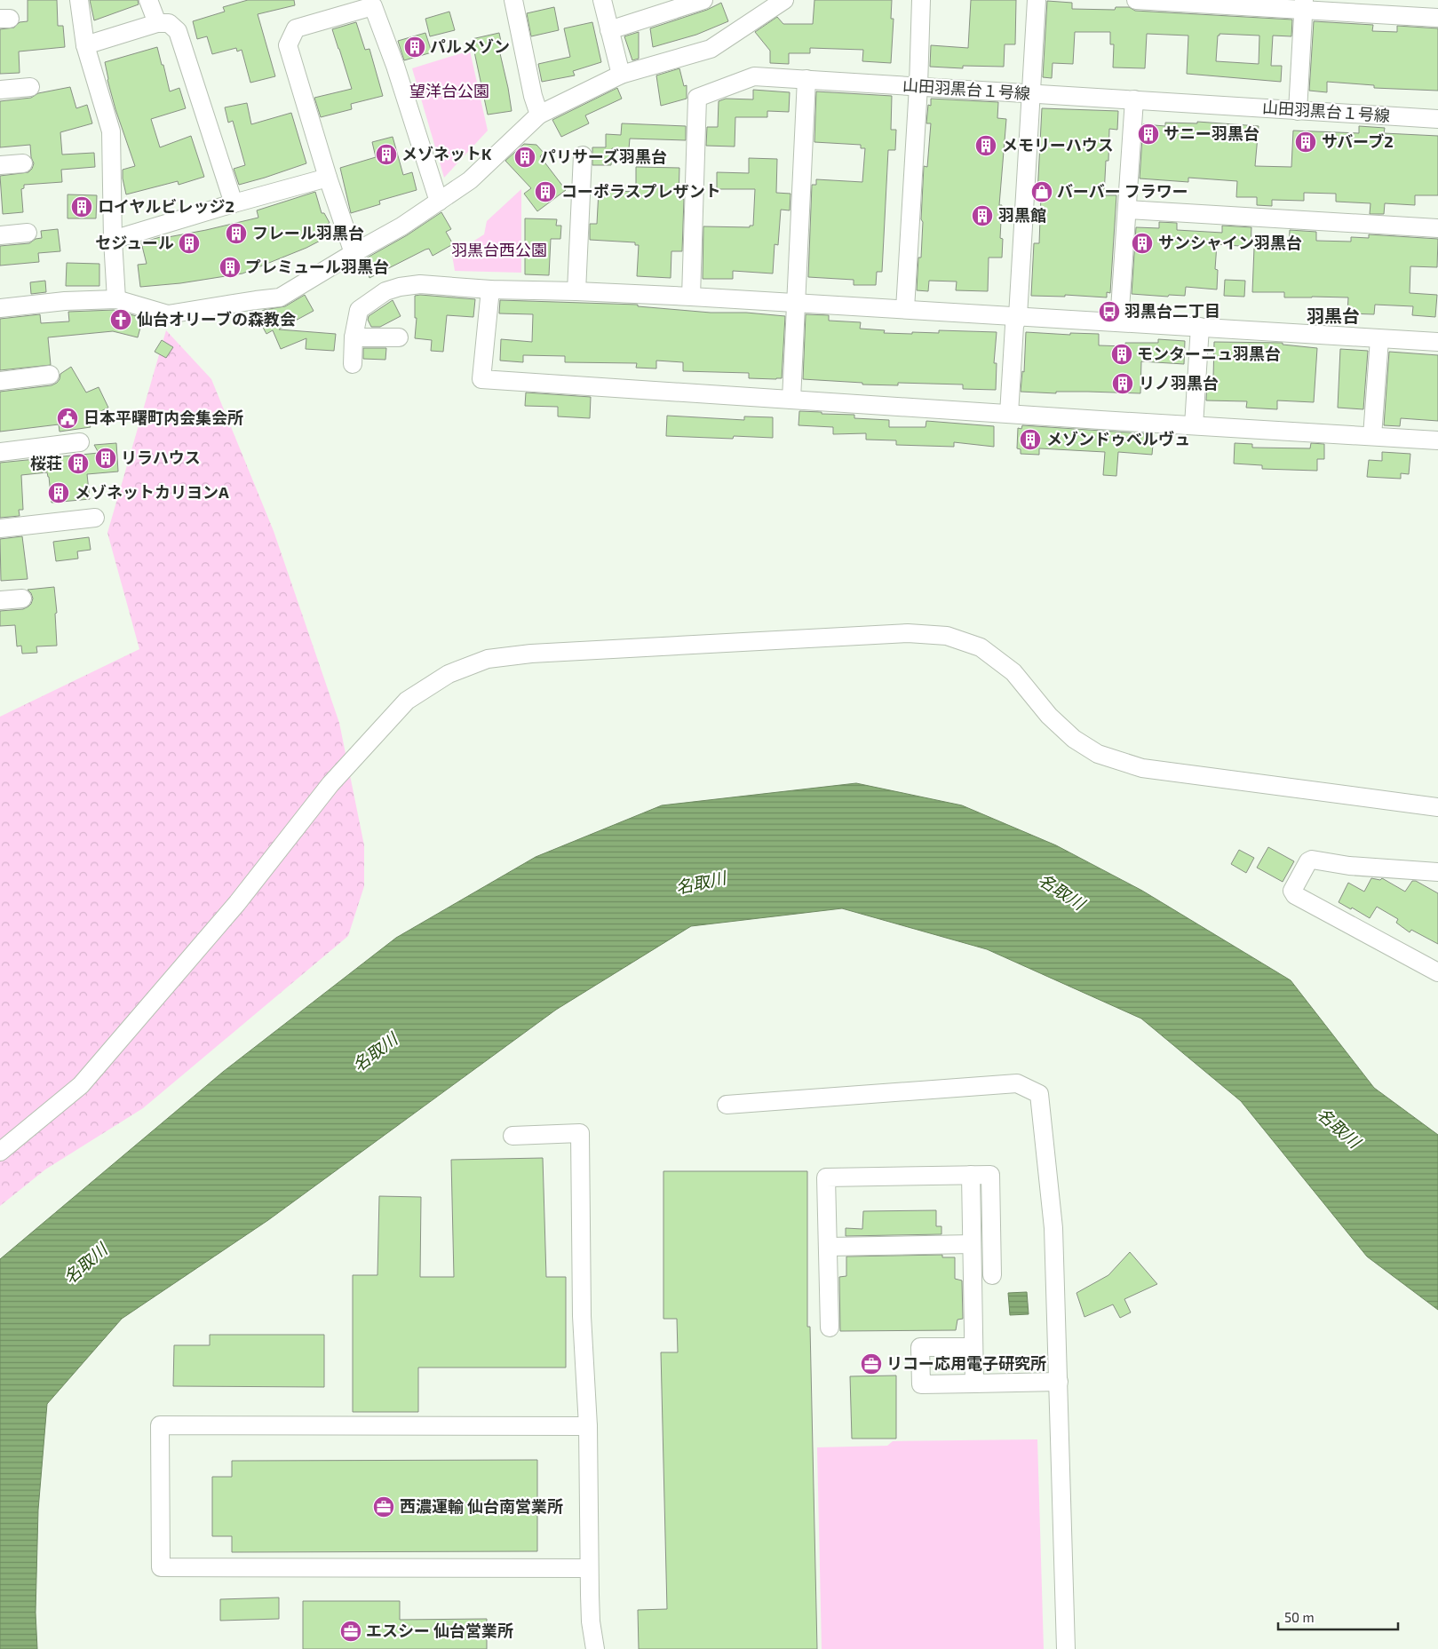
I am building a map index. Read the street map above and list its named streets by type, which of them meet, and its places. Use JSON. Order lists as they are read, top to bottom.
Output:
{
  "streets": {
    "street": ["山田羽黒台１号線"]
  },
  "districts": ["羽黒台"],
  "water": ["名取川"],
  "parks": ["望洋台公園", "羽黒台西公園"],
  "places": {
    "building": [
      "パルメゾン",
      "サニー羽黒台",
      "サバーブ2",
      "メモリーハウス",
      "メゾネットK",
      "パリサーズ羽黒台",
      "コーポラスプレザント",
      "ロイヤルビレッジ2",
      "羽黒館",
      "フレール羽黒台",
      "セジュール",
      "サンシャイン羽黒台",
      "プレミュール羽黒台",
      "モンターニュ羽黒台",
      "リノ羽黒台",
      "メゾンドゥベルヴュ",
      "リラハウス",
      "桜荘",
      "メゾネットカリヨンA"
    ],
    "shop": ["バーバー フラワー"],
    "bus stop": ["羽黒台二丁目"],
    "church": ["仙台オリーブの森教会"],
    "public building": ["日本平曙町内会集会所"],
    "office": ["リコー応用電子研究所", "西濃運輸 仙台南営業所", "エスシー 仙台営業所"]
  },
  "scale_bar": "50 m"
}
